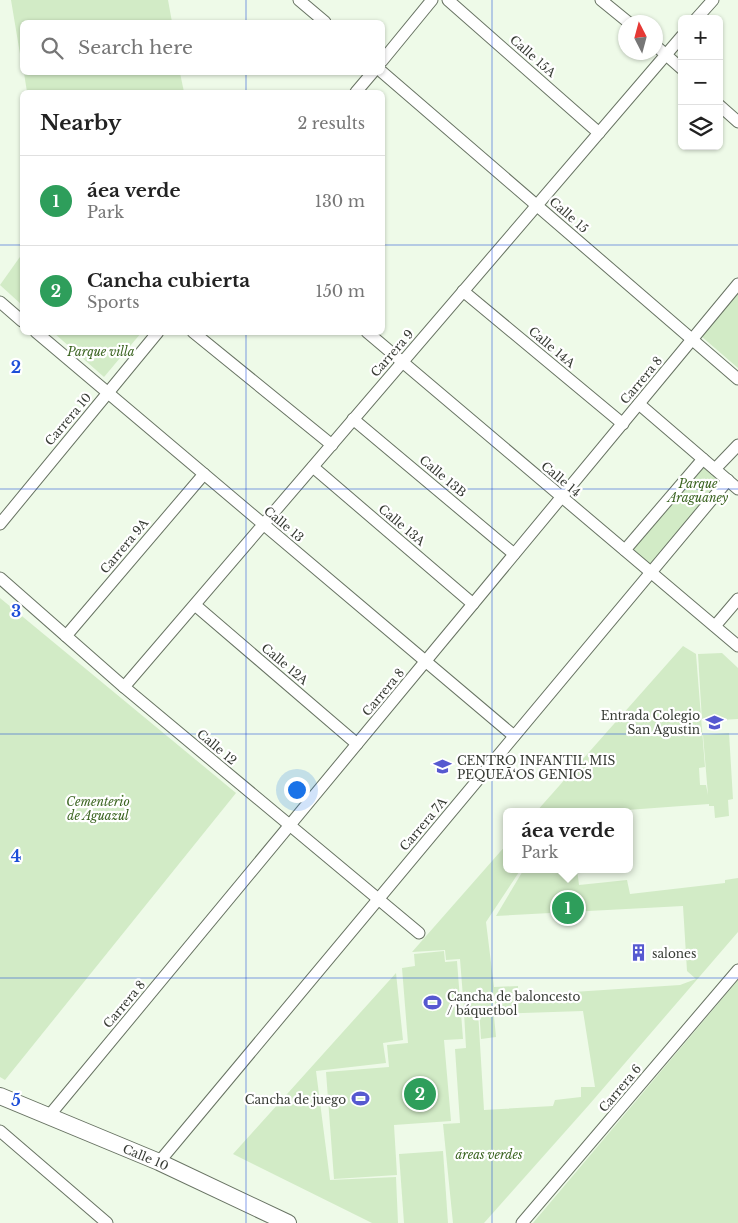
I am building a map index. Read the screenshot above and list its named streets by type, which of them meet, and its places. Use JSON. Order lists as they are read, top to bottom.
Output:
{
  "streets": {
    "street": [
      "Calle 15A",
      "Calle 15",
      "Calle 14A",
      "Carrera 9",
      "Carrera 8",
      "Carrera 10",
      "Calle 13B",
      "Calle 14",
      "Calle 13",
      "Calle 13A",
      "Carrera 9A",
      "Calle 12A",
      "Calle 12",
      "Carrera 7A",
      "Carrera 6",
      "Calle 10"
    ]
  },
  "crossings": [
    ["Calle 15A", "Carrera 9"],
    ["Calle 15", "Carrera 9"],
    ["Calle 15", "Carrera 8"],
    ["Calle 14A", "Carrera 9"],
    ["Calle 14A", "Carrera 8"],
    ["Carrera 9", "Calle 13B"],
    ["Carrera 9", "Calle 14"],
    ["Carrera 9", "Calle 13"],
    ["Carrera 9", "Calle 13A"],
    ["Carrera 9", "Calle 12A"],
    ["Carrera 9", "Calle 12"],
    ["Carrera 8", "Calle 13B"],
    ["Carrera 8", "Calle 14"],
    ["Carrera 8", "Calle 13"],
    ["Carrera 8", "Calle 13A"],
    ["Carrera 8", "Calle 12A"],
    ["Carrera 8", "Calle 12"],
    ["Carrera 8", "Calle 10"],
    ["Carrera 10", "Calle 13"],
    ["Calle 14", "Carrera 7A"],
    ["Calle 13", "Carrera 9A"],
    ["Calle 13", "Carrera 7A"],
    ["Carrera 9A", "Calle 12"],
    ["Calle 12", "Carrera 7A"],
    ["Carrera 7A", "Calle 10"]
  ],
  "parks": [
    "Parque villa",
    "Parque Araguaney",
    "Cementerio de Aguazul",
    "áreas verdes"
  ],
  "places": {
    "school or university": ["Entrada Colegio San Agustin", "CENTRO INFANTIL MIS PEQUEÃ‘OS GENIOS"],
    "building": ["salones"],
    "sports": ["Cancha de baloncesto / báquetbol", "Cancha de juego"]
  },
  "north": "top",
  "page": {
    "map_buttons": ["+", "−"],
    "search": "Search here",
    "heading": ["Nearby", "2 results"],
    "list": [
      {
        "mark": "1",
        "name": "áea verde",
        "note": "Park",
        "value": "130 m"
      },
      {
        "mark": "2",
        "name": "Cancha cubierta",
        "note": "Sports",
        "value": "150 m"
      }
    ],
    "popup": ["áea verde", "Park"],
    "pins": ["1", "2"]
  },
  "grid": {
    "rows": [
      "2",
      "3",
      "4",
      "5"
    ]
  }
}
